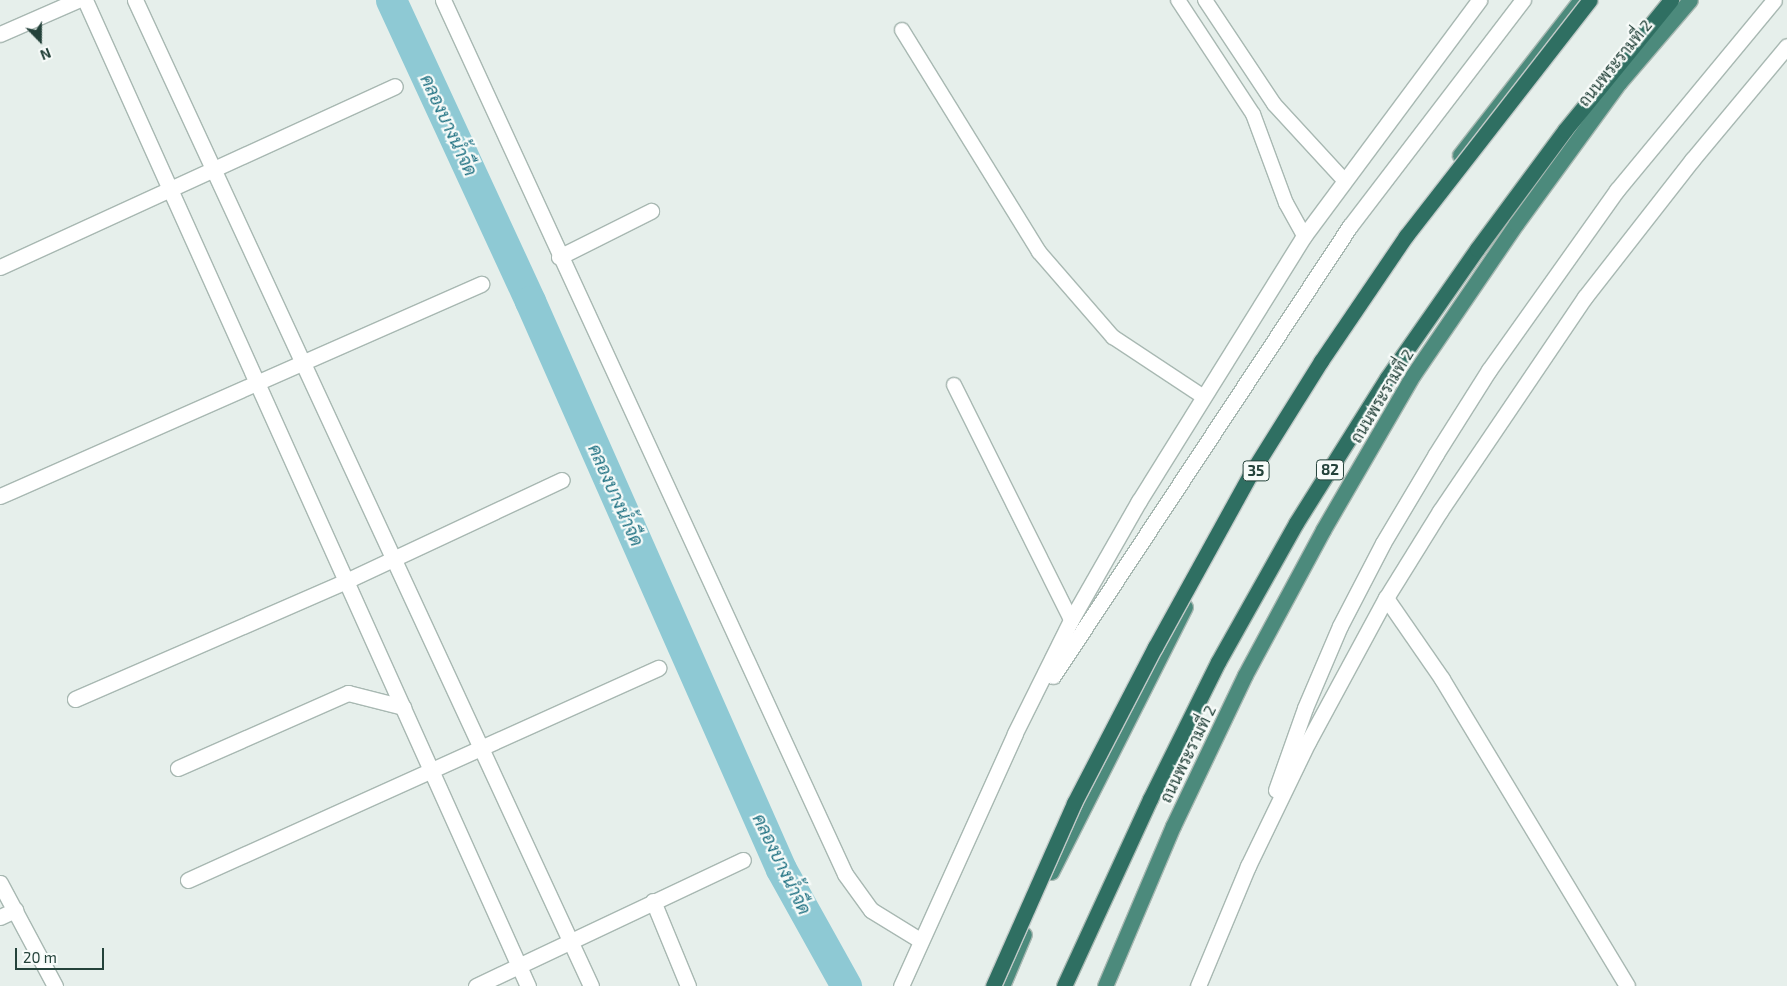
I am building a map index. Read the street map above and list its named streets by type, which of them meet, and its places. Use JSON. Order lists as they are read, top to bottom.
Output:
{
  "streets": {
    "highway": ["ถนนพระรามที่ 2", "82", "35"]
  },
  "water": ["คลองบางน้ำจืด"],
  "scale_bar": "20 m",
  "north": "bottom"
}
